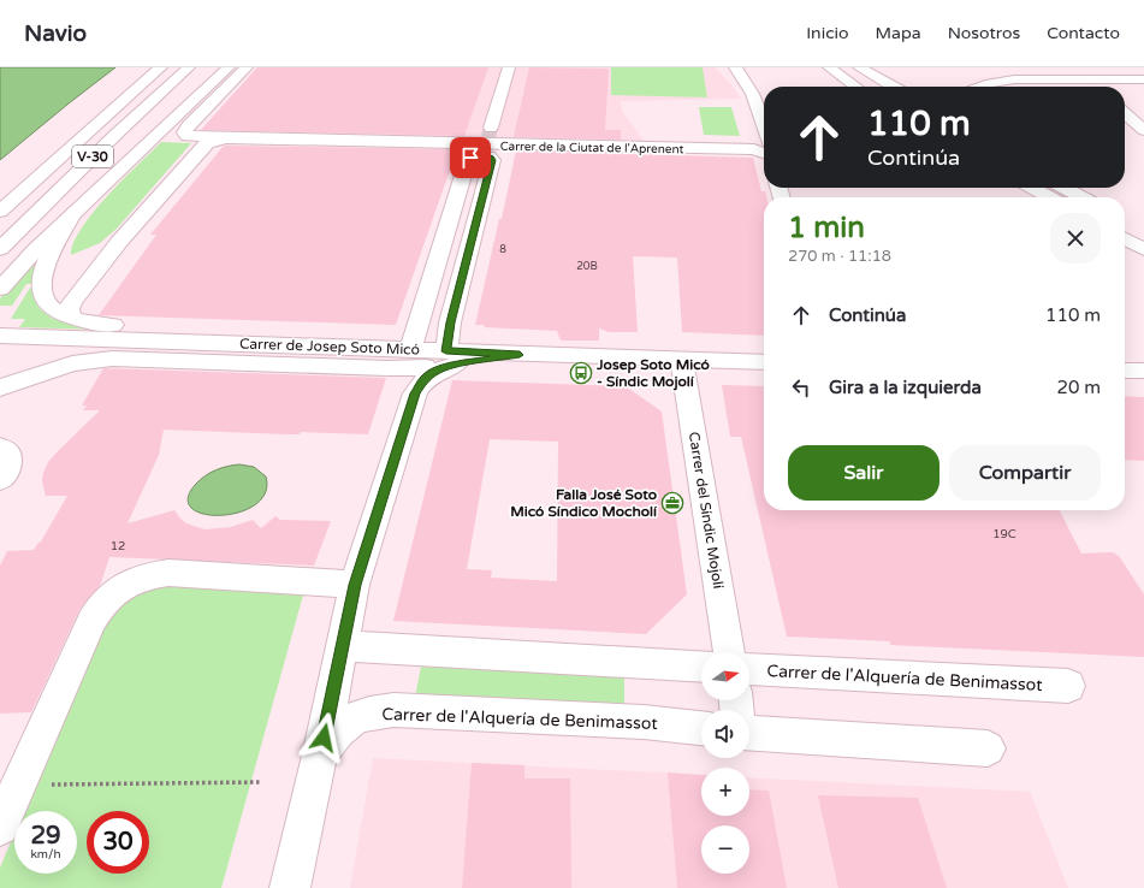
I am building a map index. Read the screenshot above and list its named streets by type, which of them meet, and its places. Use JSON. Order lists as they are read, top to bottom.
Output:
{
  "streets": {
    "main road": [
      "Carrer de la Ciutat de l'Aprenent",
      "V-30",
      "Carrer de Josep Soto Micó",
      "Carrer del Síndic Mojolí",
      "Carrer de l'Alquería de Benimassot"
    ]
  },
  "places": {
    "bus stop": ["Josep Soto Micó - Síndic Mojolí"],
    "office": ["Falla José Soto Micó Síndico Mocholí"]
  },
  "house_numbers": [
    "8",
    "20B",
    "19C",
    "12"
  ],
  "north": "right",
  "page": {
    "header": "Navio",
    "nav": [
      "Inicio",
      "Mapa",
      "Nosotros",
      "Contacto"
    ],
    "turn": ["110 m", "Continúa"],
    "heading": ["1 min", "270 m · 11:18"],
    "list": [
      {
        "name": "Continúa",
        "value": "110 m"
      },
      {
        "name": "Gira a la izquierda",
        "value": "20 m"
      }
    ],
    "buttons": ["Salir", "Compartir"],
    "map_buttons": ["+", "−"],
    "speed": "29 km/h",
    "limit": "30"
  }
}
